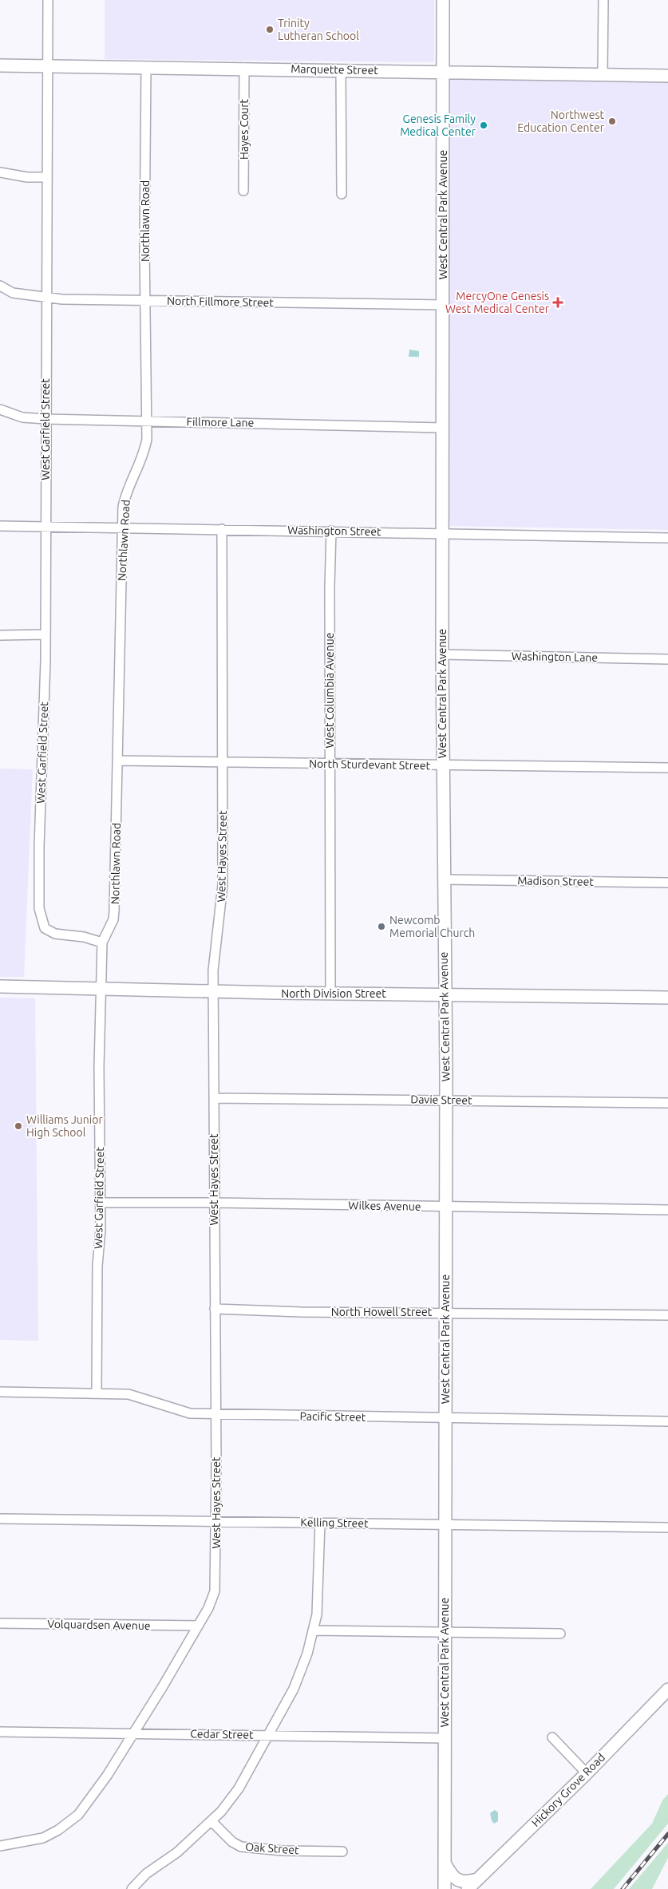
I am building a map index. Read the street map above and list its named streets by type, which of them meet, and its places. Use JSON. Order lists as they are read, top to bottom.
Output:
{
  "streets": {
    "main road": [
      "Marquette Street",
      "West Central Park Avenue",
      "North Division Street",
      "Hickory Grove Road"
    ],
    "street": [
      "Hayes Court",
      "Northlawn Road",
      "North Fillmore Street",
      "Fillmore Lane",
      "West Garfield Street",
      "Washington Street",
      "Washington Lane",
      "West Columbia Avenue",
      "North Sturdevant Street",
      "West Hayes Street",
      "Madison Street",
      "Davie Street",
      "Wilkes Avenue",
      "North Howell Street",
      "Pacific Street",
      "Kelling Street",
      "Volquardsen Avenue",
      "Cedar Street",
      "Oak Street"
    ]
  },
  "crossings": [
    ["Marquette Street", "Hayes Court"],
    ["Marquette Street", "West Central Park Avenue"],
    ["Marquette Street", "Northlawn Road"],
    ["Marquette Street", "West Garfield Street"],
    ["West Central Park Avenue", "North Fillmore Street"],
    ["West Central Park Avenue", "Fillmore Lane"],
    ["West Central Park Avenue", "Washington Street"],
    ["West Central Park Avenue", "Washington Lane"],
    ["West Central Park Avenue", "North Sturdevant Street"],
    ["West Central Park Avenue", "Madison Street"],
    ["West Central Park Avenue", "North Division Street"],
    ["West Central Park Avenue", "Davie Street"],
    ["West Central Park Avenue", "Wilkes Avenue"],
    ["West Central Park Avenue", "North Howell Street"],
    ["West Central Park Avenue", "Pacific Street"],
    ["West Central Park Avenue", "Kelling Street"],
    ["West Central Park Avenue", "Cedar Street"],
    ["Northlawn Road", "North Fillmore Street"],
    ["Northlawn Road", "Fillmore Lane"],
    ["Northlawn Road", "West Garfield Street"],
    ["Northlawn Road", "Washington Street"],
    ["Northlawn Road", "North Sturdevant Street"],
    ["North Fillmore Street", "West Garfield Street"],
    ["Fillmore Lane", "West Garfield Street"],
    ["West Garfield Street", "Washington Street"],
    ["West Garfield Street", "North Division Street"],
    ["West Garfield Street", "Wilkes Avenue"],
    ["West Garfield Street", "Pacific Street"],
    ["Washington Street", "West Columbia Avenue"],
    ["Washington Street", "West Hayes Street"],
    ["West Columbia Avenue", "North Sturdevant Street"],
    ["West Columbia Avenue", "North Division Street"],
    ["North Sturdevant Street", "West Hayes Street"],
    ["West Hayes Street", "North Division Street"],
    ["West Hayes Street", "Davie Street"],
    ["West Hayes Street", "Wilkes Avenue"],
    ["West Hayes Street", "North Howell Street"],
    ["West Hayes Street", "Pacific Street"],
    ["West Hayes Street", "Kelling Street"],
    ["West Hayes Street", "Volquardsen Avenue"],
    ["West Hayes Street", "Cedar Street"]
  ],
  "places": {
    "other": [
      "Trinity Lutheran School",
      "Northwest Education Center",
      "Genesis Family Medical Center",
      "Newcomb Memorial Church",
      "Williams Junior High School"
    ],
    "health": ["MercyOne Genesis West Medical Center"]
  }
}
